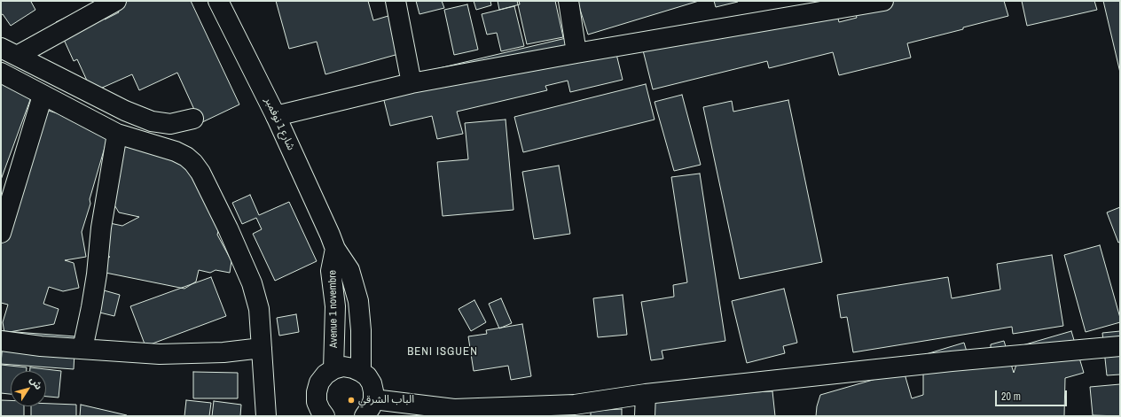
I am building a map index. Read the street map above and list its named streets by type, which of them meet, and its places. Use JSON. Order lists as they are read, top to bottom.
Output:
{
  "streets": {
    "street": ["شارع 1 نوفمبر", "Avenue 1 novembre"]
  },
  "crossings": [
    ["شارع 1 نوفمبر", "Avenue 1 novembre"]
  ],
  "districts": ["BENI ISGUEN"],
  "places": ["الباب الشرقي"],
  "scale_bar": "20 m",
  "north": "top right"
}
